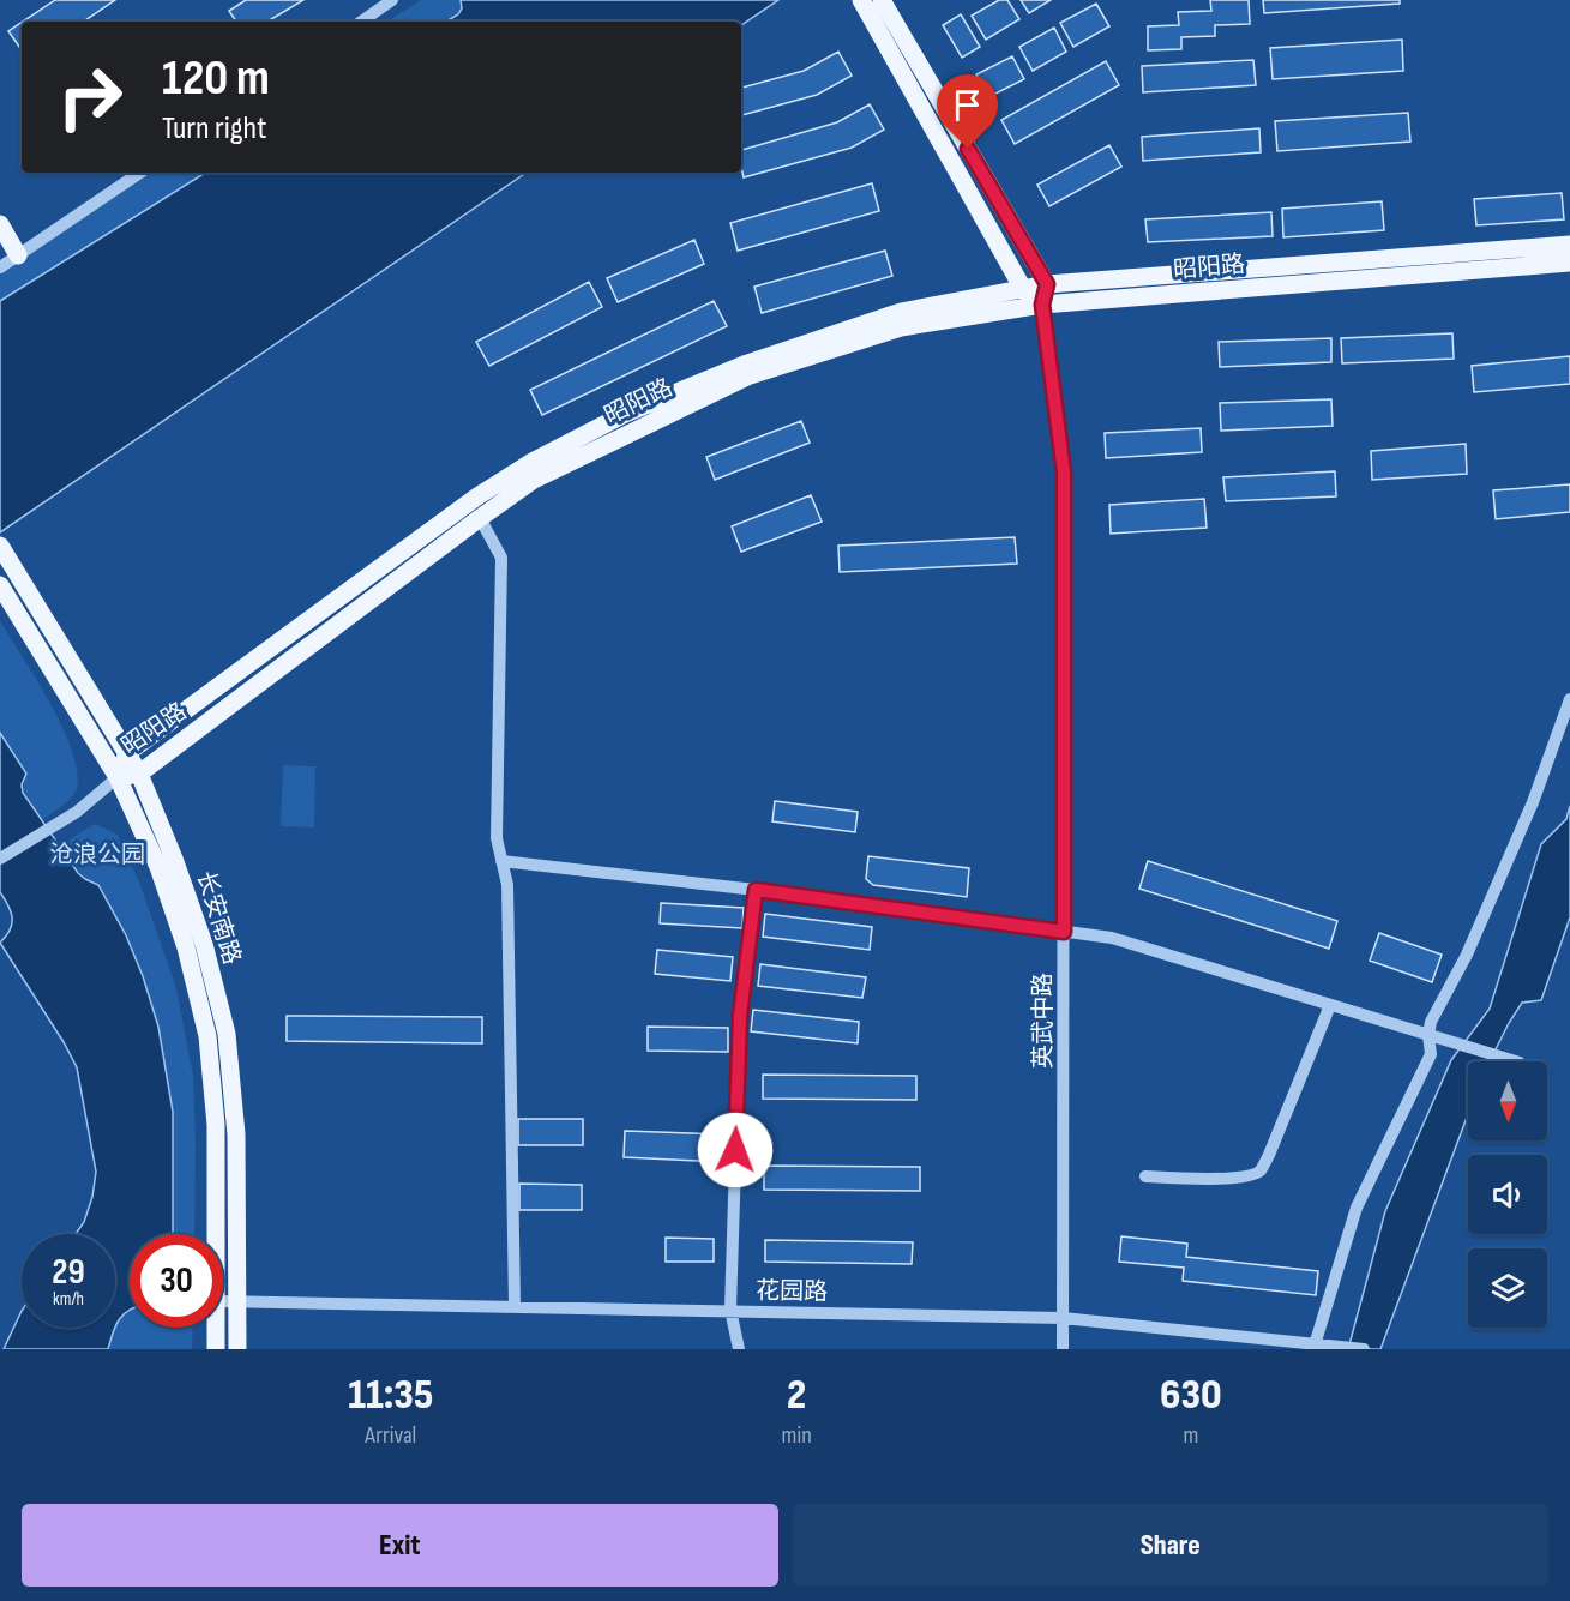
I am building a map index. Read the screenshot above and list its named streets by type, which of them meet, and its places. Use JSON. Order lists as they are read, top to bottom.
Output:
{
  "streets": {
    "main road": ["昭阳路", "长安南路"],
    "street": ["英武中路", "花园路"]
  },
  "crossings": [
    ["昭阳路", "长安南路"],
    ["昭阳路", "英武中路"],
    ["长安南路", "花园路"],
    ["英武中路", "花园路"]
  ],
  "parks": ["沧浪公园"],
  "north": "bottom",
  "page": {
    "turn": ["120 m", "Turn right"],
    "speed": "29 km/h",
    "limit": "30",
    "eta": [
      "11:35",
      "Arrival",
      "2",
      "min",
      "630",
      "m"
    ],
    "buttons": ["Exit", "Share"]
  }
}
